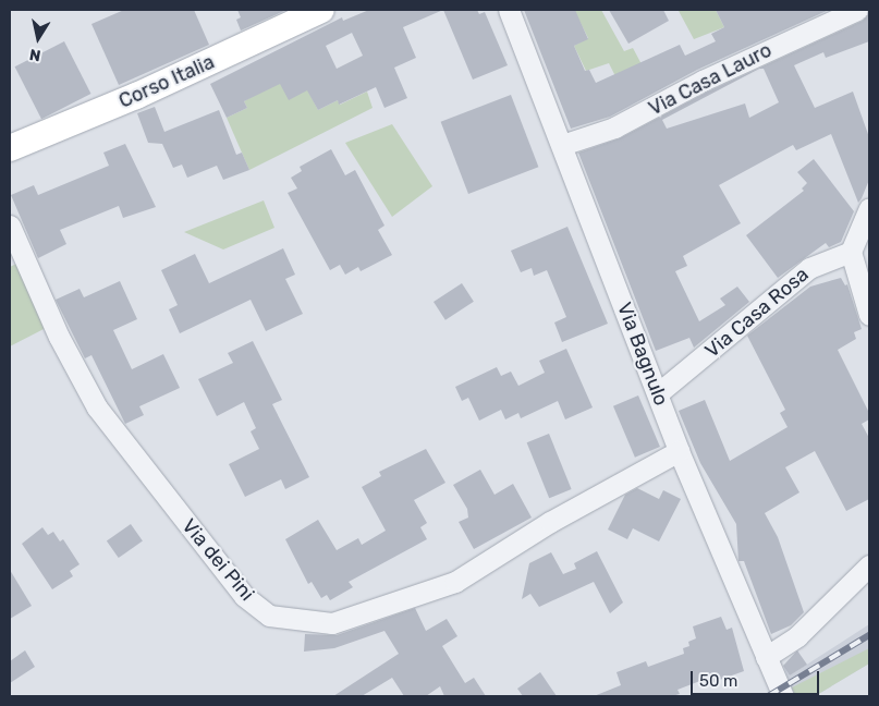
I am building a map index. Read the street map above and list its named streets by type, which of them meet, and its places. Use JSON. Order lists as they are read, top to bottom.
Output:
{
  "streets": {
    "main road": ["Corso Italia"],
    "street": [
      "Via Casa Lauro",
      "Via Casa Rosa",
      "Via Bagnulo",
      "Via dei Pini"
    ]
  },
  "crossings": [
    ["Via Casa Lauro", "Via Bagnulo"],
    ["Via Casa Rosa", "Via Bagnulo"],
    ["Via Bagnulo", "Via dei Pini"]
  ],
  "scale_bar": "50 m",
  "north": "bottom"
}
